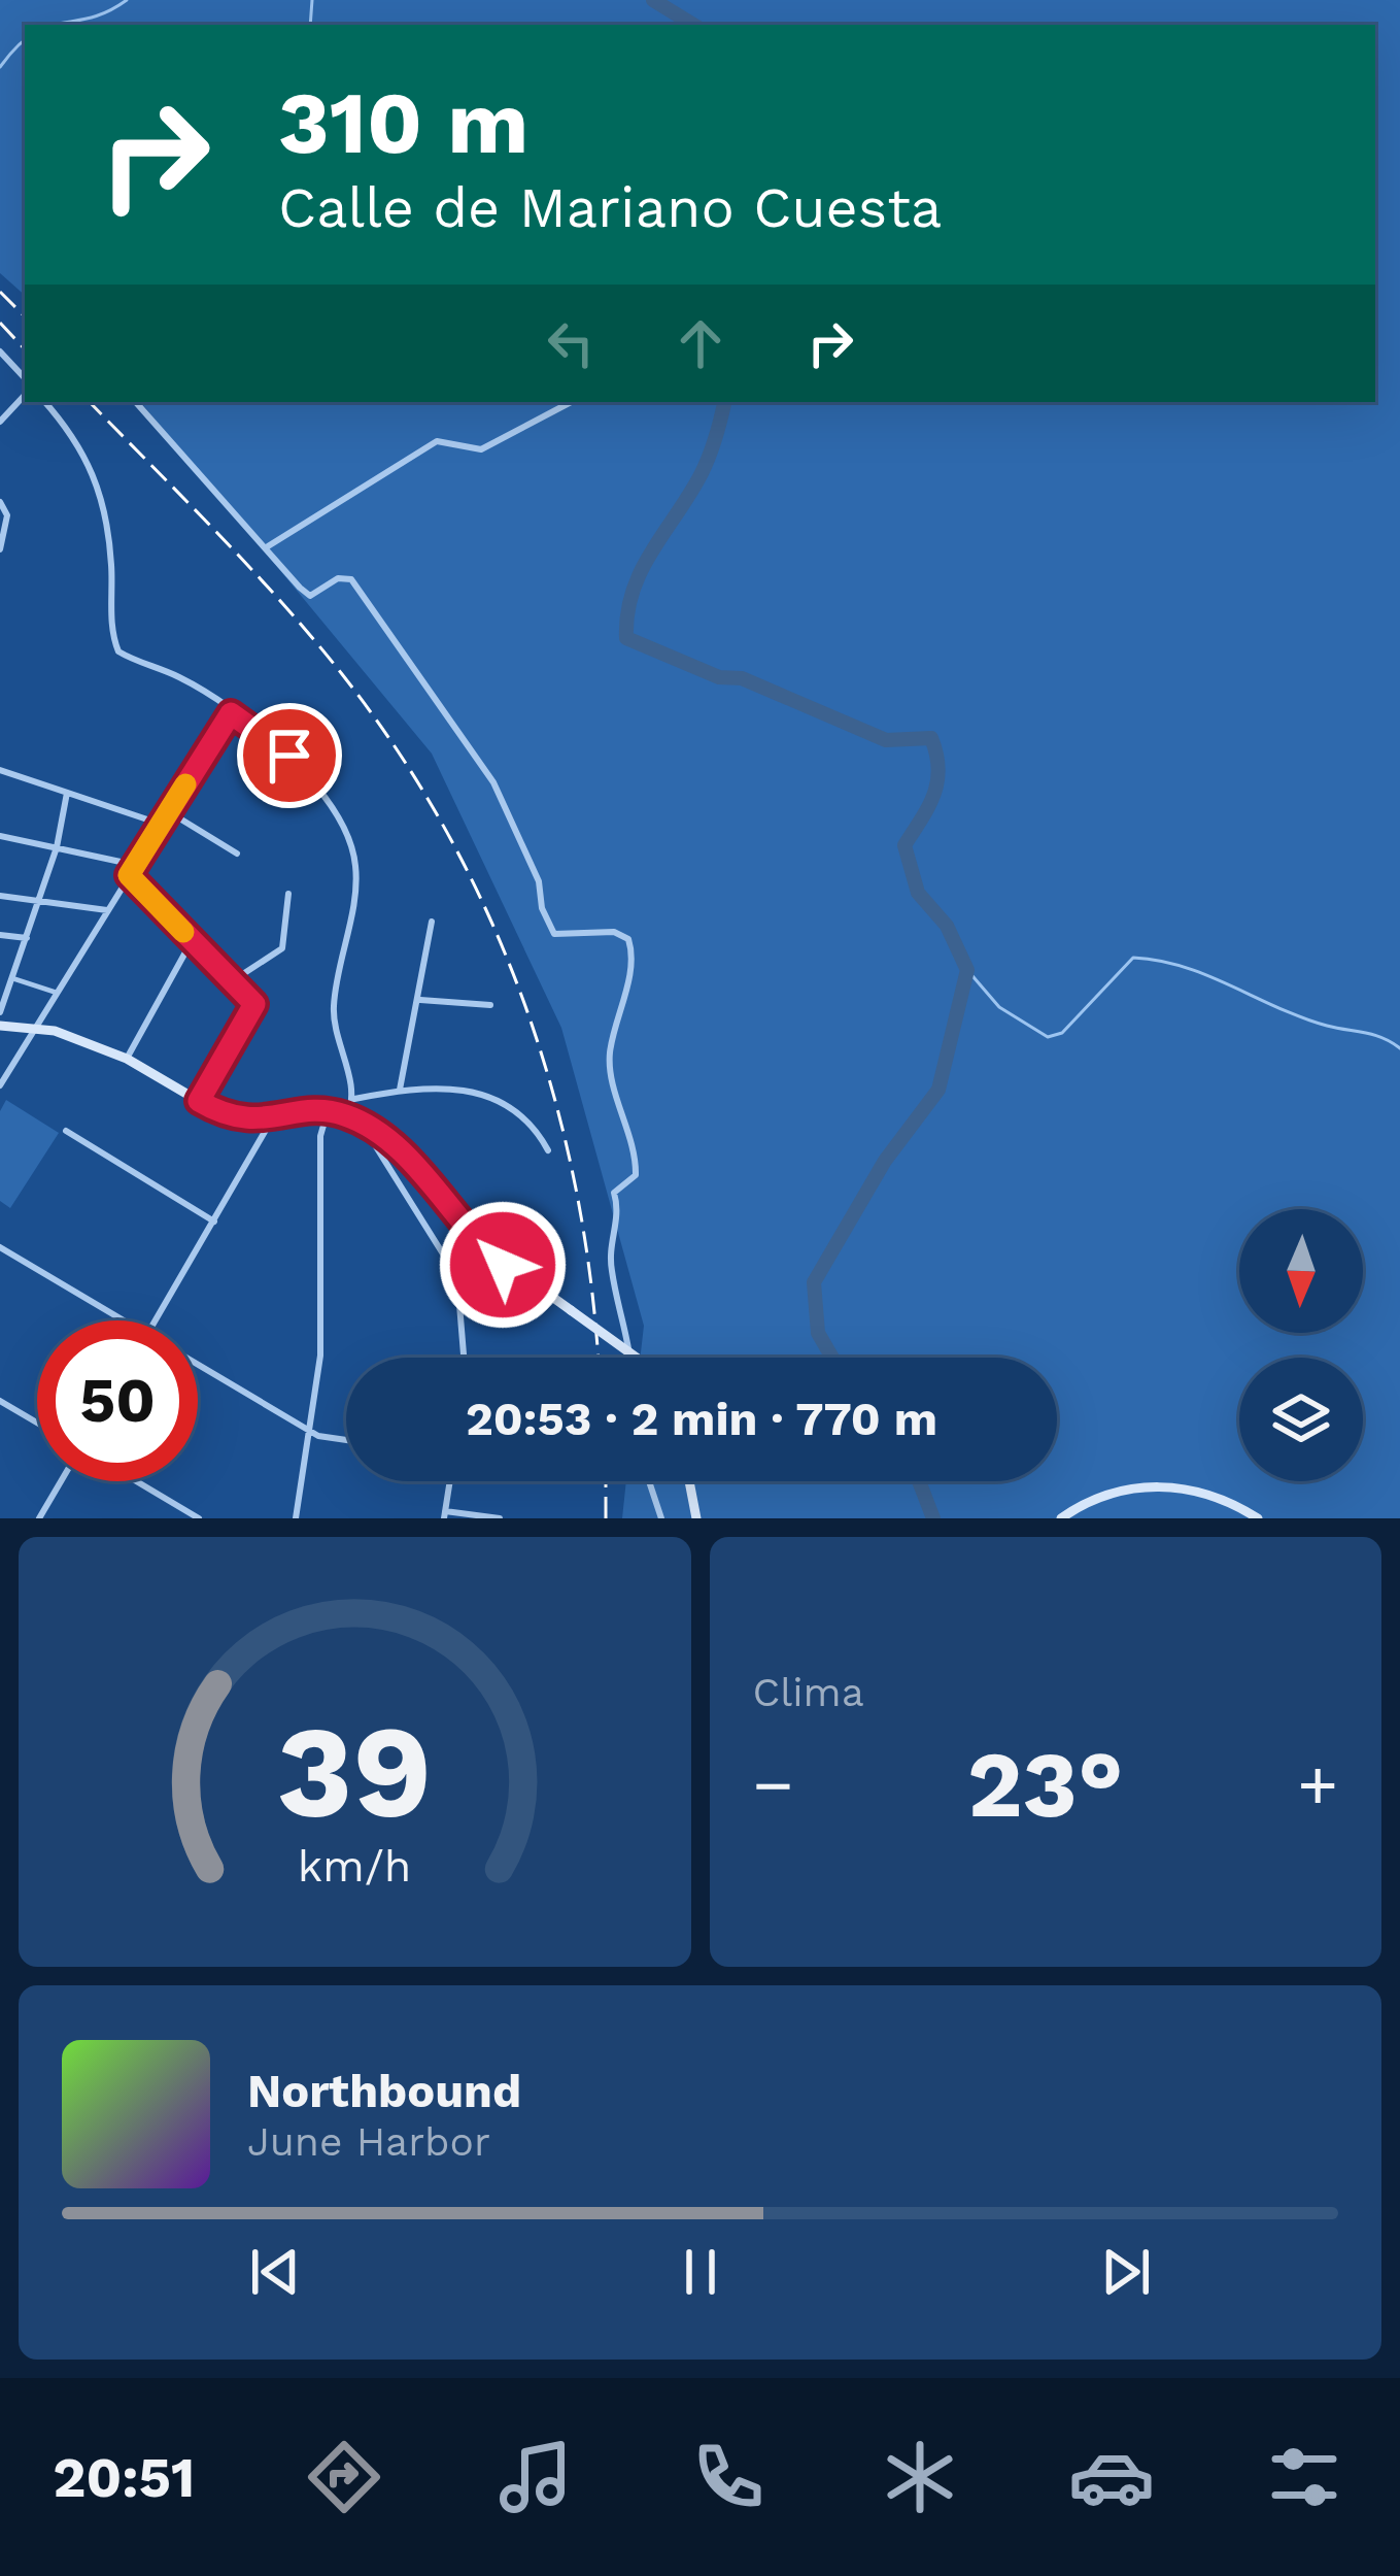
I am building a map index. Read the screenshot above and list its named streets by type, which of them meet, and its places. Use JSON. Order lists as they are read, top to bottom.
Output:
{
  "north": "bottom",
  "page": {
    "turn": ["310 m", "Calle de Mariano Cuesta"],
    "limit": "50",
    "trip": "20:53 · 2 min · 770 m",
    "tile": "Clima",
    "heat": ["−", "23°", "+"],
    "song": ["Northbound", "June Harbor"],
    "tabs": "20:51",
    "gauge": ["39", "km/h"]
  }
}
